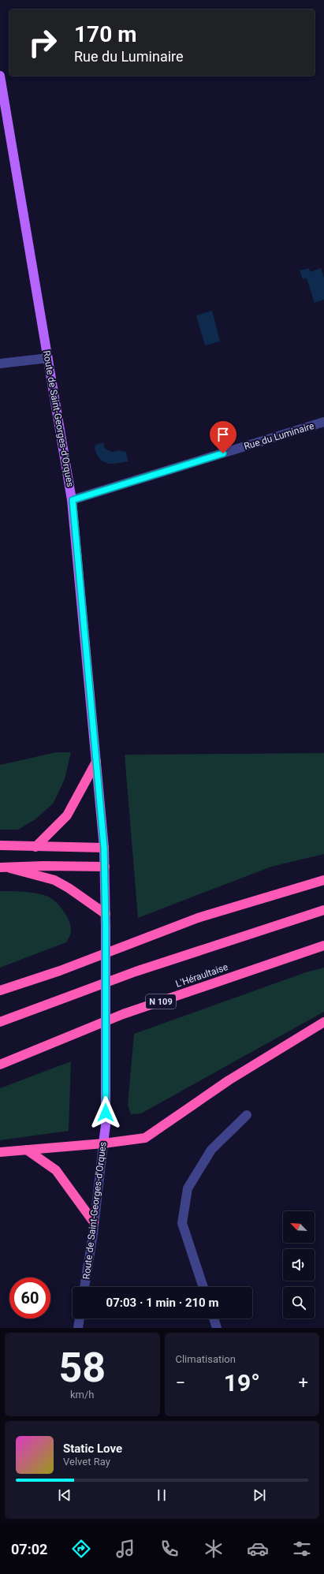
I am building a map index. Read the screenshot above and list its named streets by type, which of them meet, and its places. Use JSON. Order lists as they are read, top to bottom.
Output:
{
  "streets": {
    "highway": ["L'Héraultaise", "N 109"],
    "main road": ["Route de Saint-Georges-d'Orques"],
    "street": ["Rue du Luminaire"]
  },
  "crossings": [
    ["Route de Saint-Georges-d'Orques", "Rue du Luminaire"]
  ],
  "north": "top left",
  "page": {
    "turn": ["170 m", "Rue du Luminaire"],
    "limit": "60",
    "trip": "07:03 · 1 min · 210 m",
    "tile": [
      ["58", "km/h"],
      "Climatisation"
    ],
    "heat": ["−", "19°", "+"],
    "song": ["Static Love", "Velvet Ray"],
    "tabs": "07:02"
  }
}
